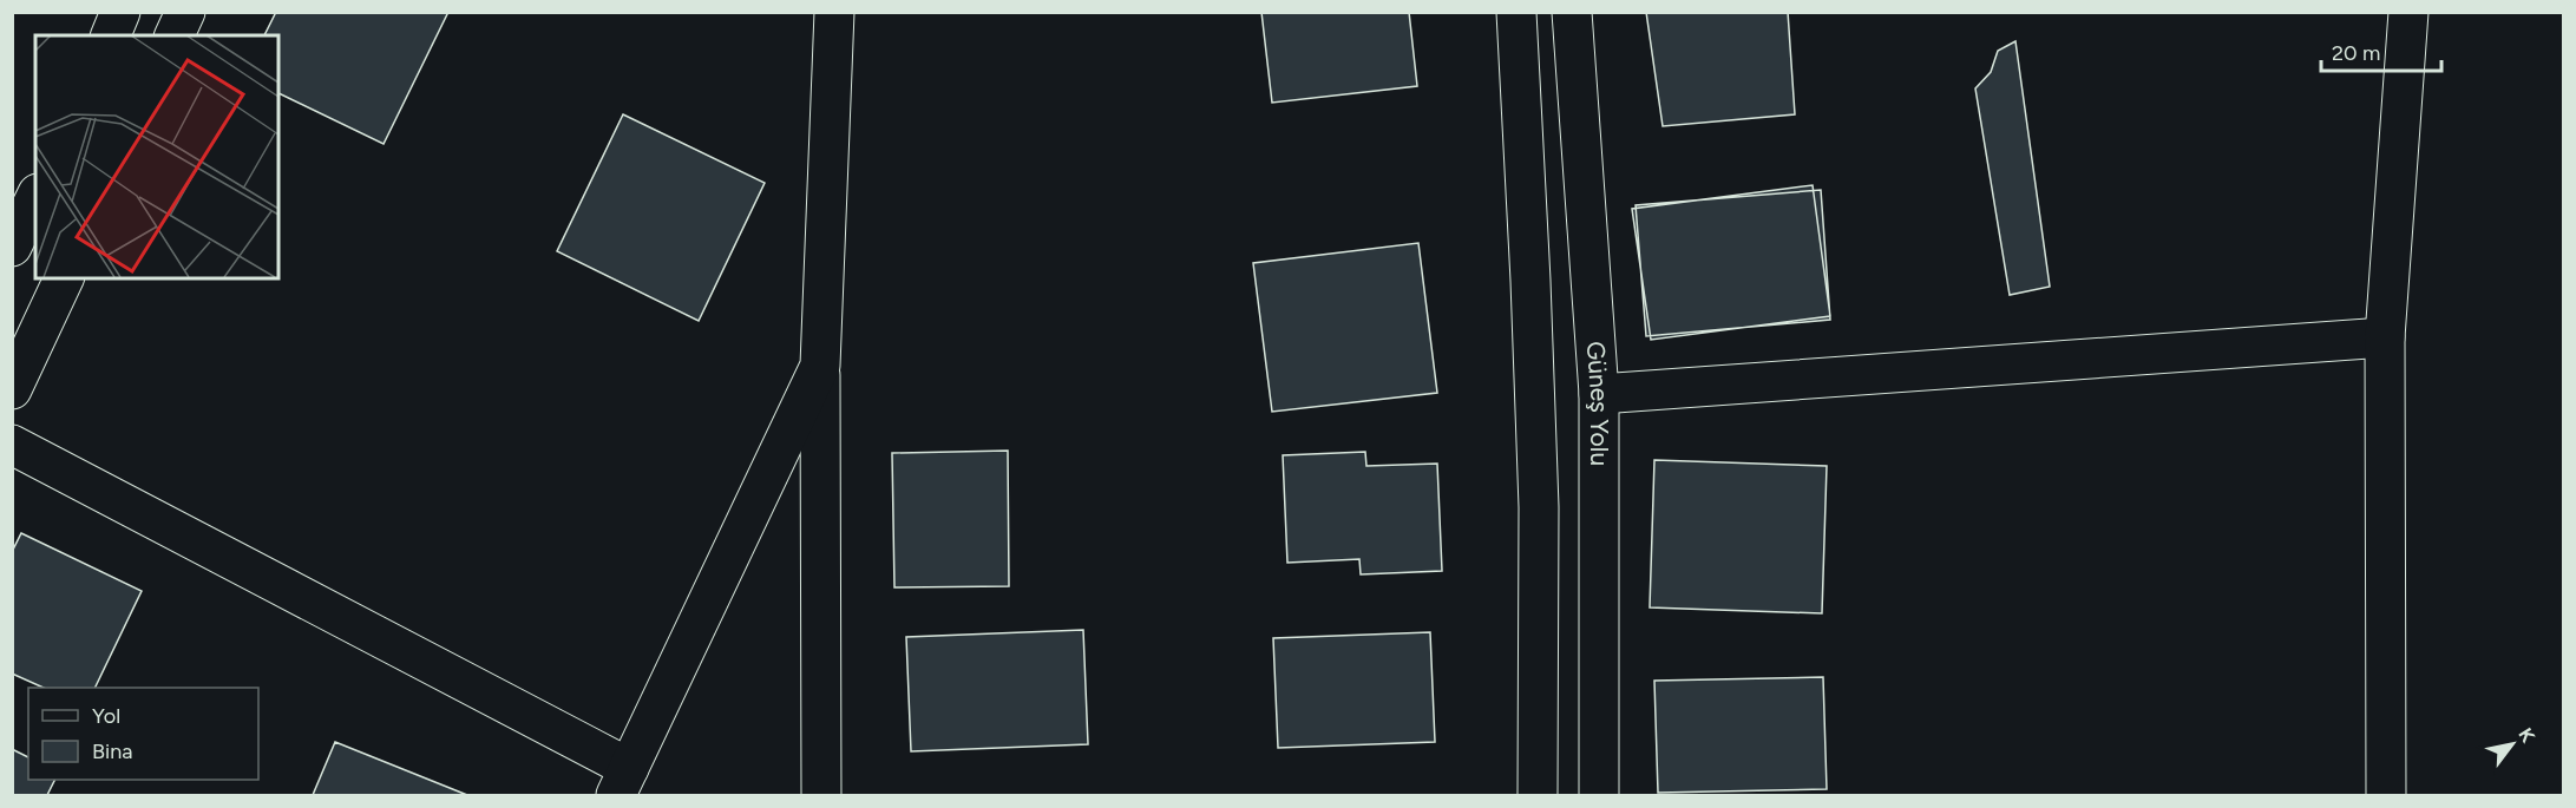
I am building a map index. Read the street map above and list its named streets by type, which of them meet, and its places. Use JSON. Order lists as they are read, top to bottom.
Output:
{
  "streets": {
    "street": ["Güneş Yolu"]
  },
  "legend": ["Yol", "Bina"],
  "scale_bar": "20 m",
  "north": "top right"
}
